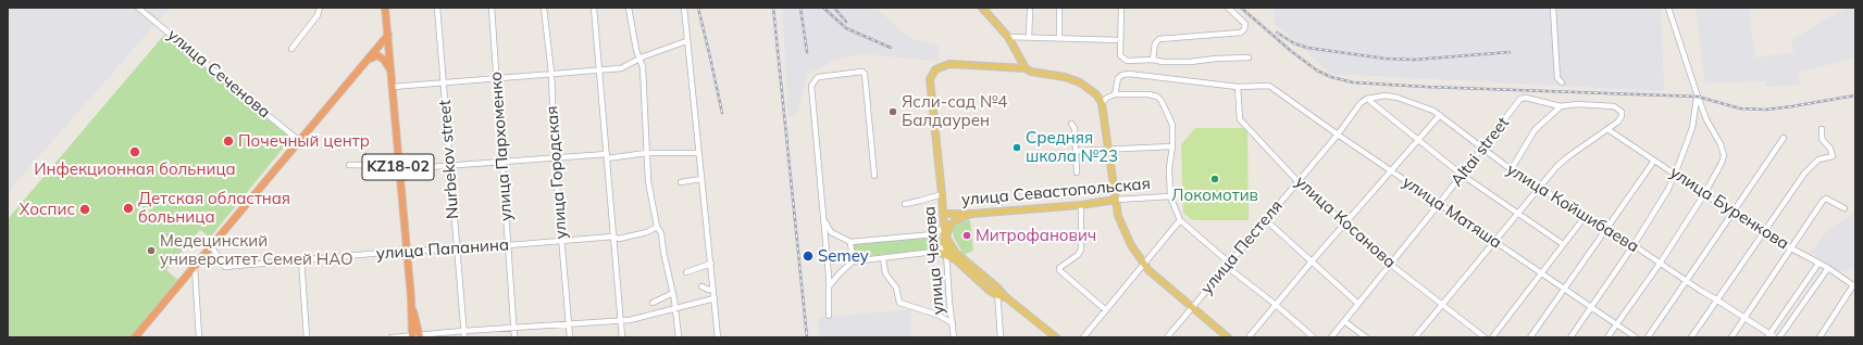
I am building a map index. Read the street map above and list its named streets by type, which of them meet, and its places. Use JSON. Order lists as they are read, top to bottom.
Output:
{
  "streets": {
    "highway": ["KZ18-02"],
    "main road": ["улица Севастопольская", "улица Чехова"],
    "street": [
      "улица Сеченова",
      "улица Пархоменко",
      "Altai street",
      "Nurbekov street",
      "улица Городская",
      "улица Койшибаева",
      "улица Буренкова",
      "улица Матяша",
      "улица Косанова",
      "улица Пестеля",
      "улица Папанина"
    ]
  },
  "crossings": [
    ["улица Пархоменко", "улица Папанина"],
    ["Altai street", "улица Койшибаева"],
    ["Altai street", "улица Матяша"],
    ["Altai street", "улица Косанова"],
    ["Nurbekov street", "улица Папанина"],
    ["KZ18-02", "улица Папанина"],
    ["улица Городская", "улица Папанина"],
    ["улица Севастопольская", "улица Чехова"],
    ["улица Койшибаева", "улица Пестеля"],
    ["улица Матяша", "улица Косанова"],
    ["улица Матяша", "улица Пестеля"],
    ["улица Косанова", "улица Пестеля"]
  ],
  "places": [
    "Ясли-сад №4 Балдаурен",
    "Почечный центр",
    "Средняя школа №23",
    "Инфекционная больница",
    "Локомотив",
    "Детская областная больница",
    "Хоспис",
    "Митрофанович",
    "Медецинский университет Семей НАО",
    "Semey"
  ]
}
